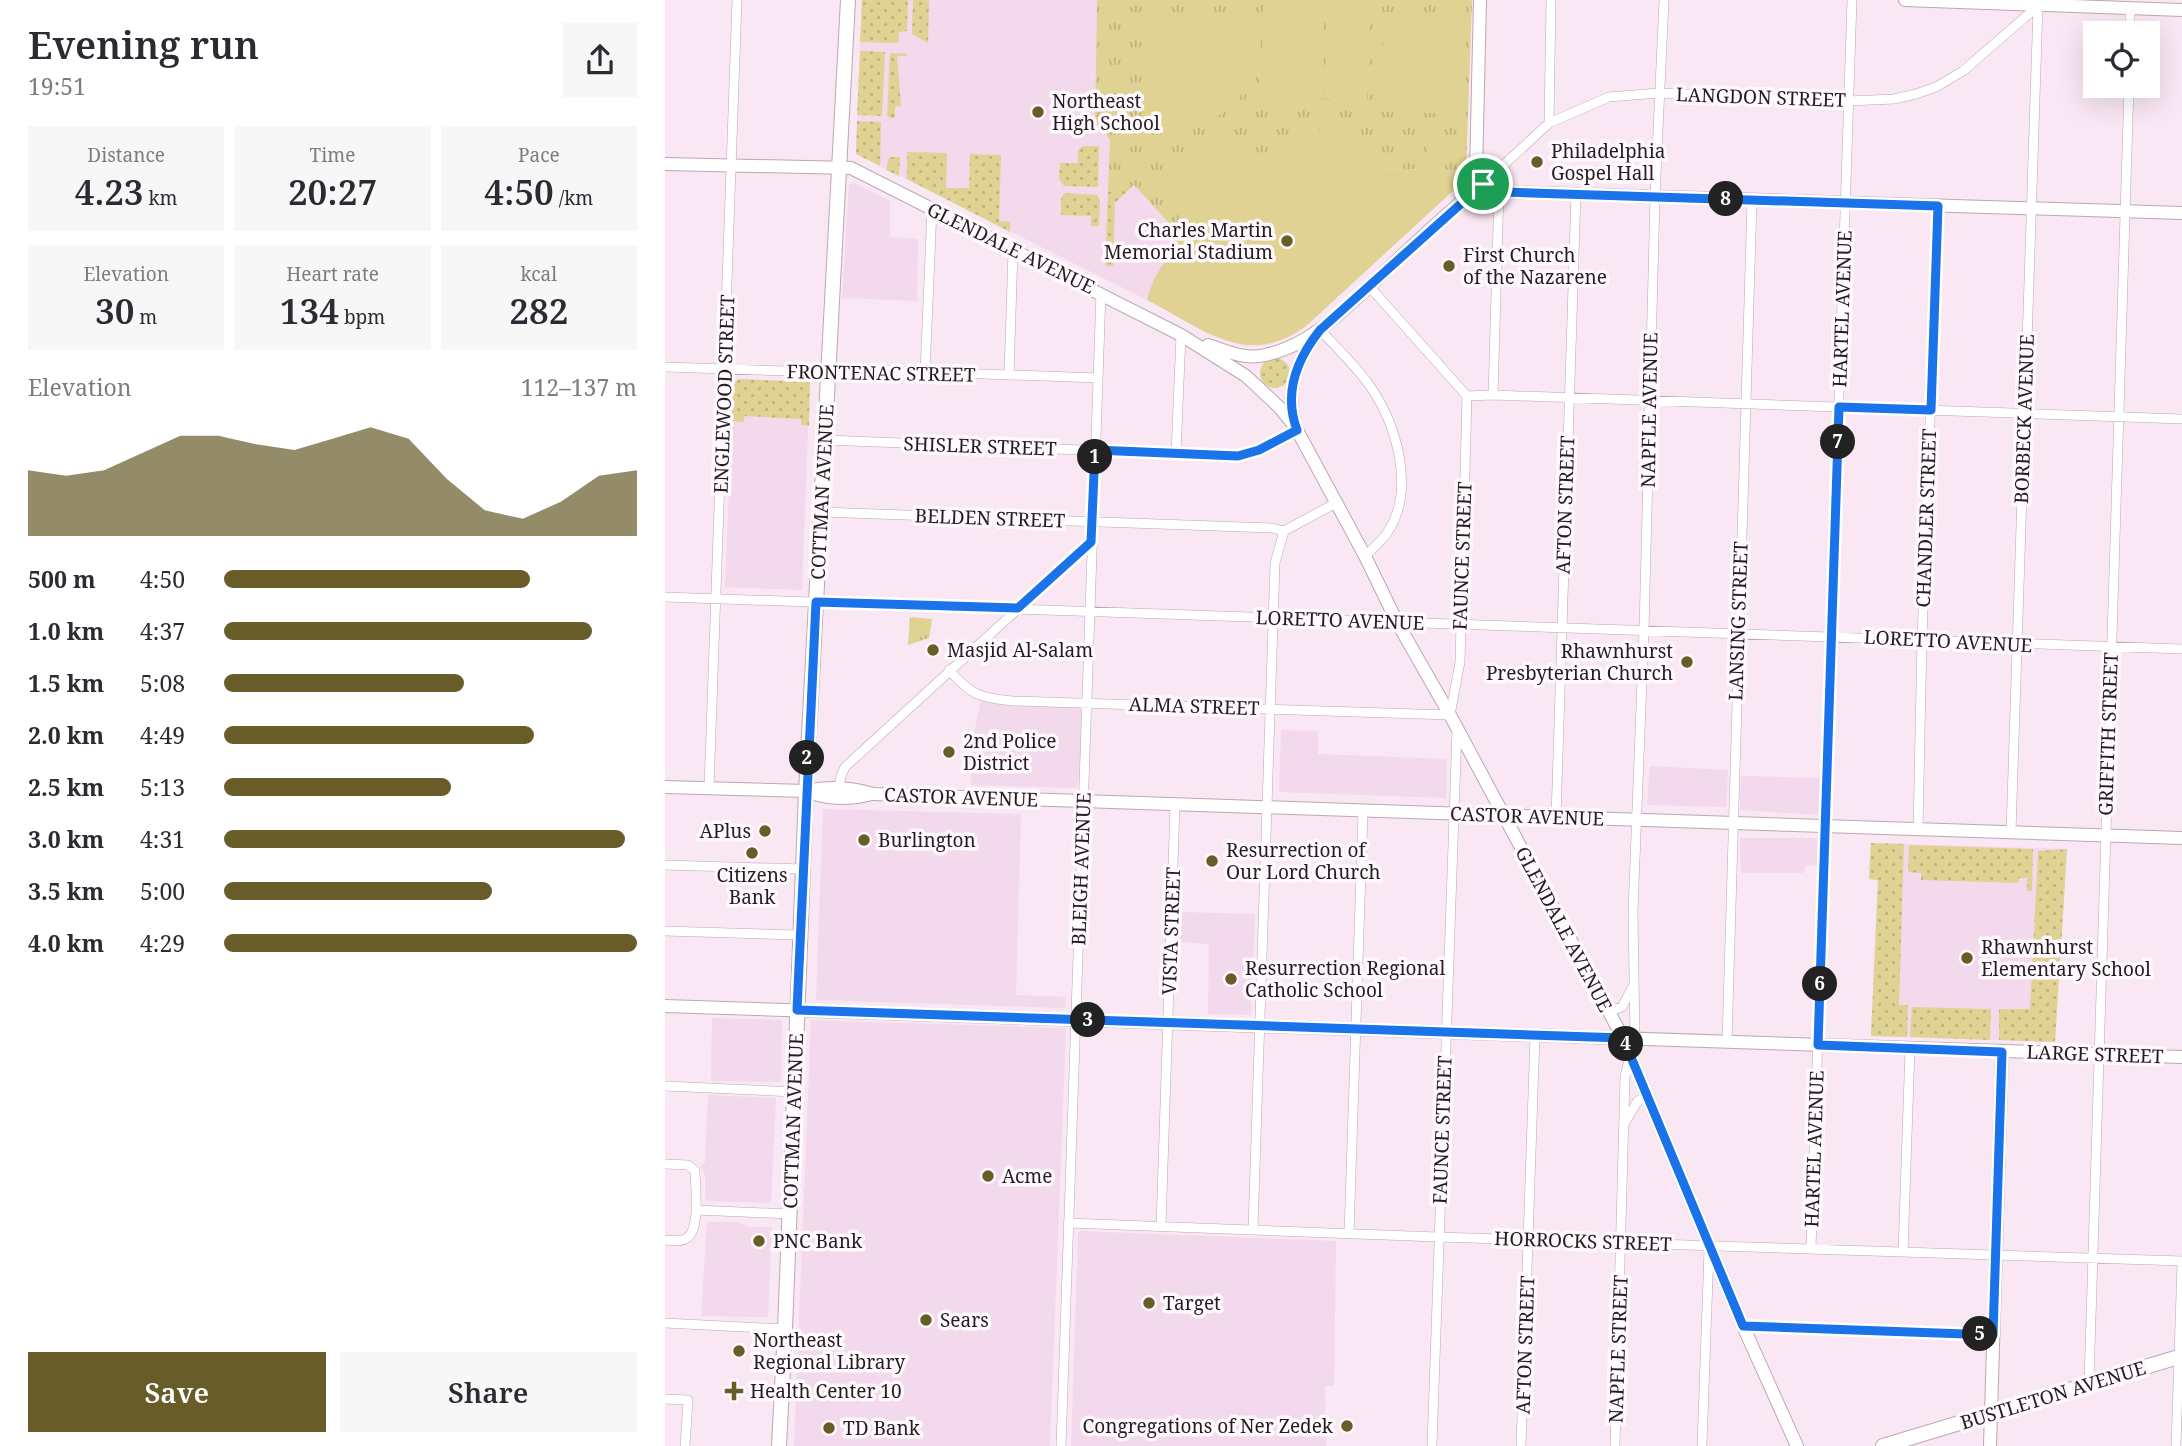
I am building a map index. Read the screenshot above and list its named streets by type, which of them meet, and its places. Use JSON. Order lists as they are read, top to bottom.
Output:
{
  "streets": {
    "main road": ["COTTMAN AVENUE", "BUSTLETON AVENUE"],
    "street": [
      "LANGDON STREET",
      "GLENDALE AVENUE",
      "HARTEL AVENUE",
      "FRONTENAC STREET",
      "ENGLEWOOD STREET",
      "NAPFLE AVENUE",
      "BORBECK AVENUE",
      "SHISLER STREET",
      "AFTON STREET",
      "BELDEN STREET",
      "CHANDLER STREET",
      "FAUNCE STREET",
      "LORETTO AVENUE",
      "LANSING STREET",
      "ALMA STREET",
      "GRIFFITH STREET",
      "CASTOR AVENUE",
      "BLEIGH AVENUE",
      "VISTA STREET",
      "LARGE STREET",
      "HORROCKS STREET",
      "NAPFLE STREET"
    ]
  },
  "crossings": [
    ["LANGDON STREET", "HARTEL AVENUE"],
    ["LANGDON STREET", "NAPFLE AVENUE"],
    ["LANGDON STREET", "BORBECK AVENUE"],
    ["GLENDALE AVENUE", "ENGLEWOOD STREET"],
    ["GLENDALE AVENUE", "SHISLER STREET"],
    ["GLENDALE AVENUE", "COTTMAN AVENUE"],
    ["GLENDALE AVENUE", "FAUNCE STREET"],
    ["GLENDALE AVENUE", "LORETTO AVENUE"],
    ["GLENDALE AVENUE", "ALMA STREET"],
    ["GLENDALE AVENUE", "CASTOR AVENUE"],
    ["GLENDALE AVENUE", "BLEIGH AVENUE"],
    ["GLENDALE AVENUE", "LARGE STREET"],
    ["GLENDALE AVENUE", "HORROCKS STREET"],
    ["GLENDALE AVENUE", "NAPFLE STREET"],
    ["HARTEL AVENUE", "LORETTO AVENUE"],
    ["HARTEL AVENUE", "CASTOR AVENUE"],
    ["HARTEL AVENUE", "LARGE STREET"],
    ["HARTEL AVENUE", "HORROCKS STREET"],
    ["FRONTENAC STREET", "ENGLEWOOD STREET"],
    ["FRONTENAC STREET", "COTTMAN AVENUE"],
    ["FRONTENAC STREET", "BLEIGH AVENUE"],
    ["ENGLEWOOD STREET", "LORETTO AVENUE"],
    ["ENGLEWOOD STREET", "CASTOR AVENUE"],
    ["NAPFLE AVENUE", "LORETTO AVENUE"],
    ["NAPFLE AVENUE", "CASTOR AVENUE"],
    ["BORBECK AVENUE", "LORETTO AVENUE"],
    ["BORBECK AVENUE", "CASTOR AVENUE"],
    ["SHISLER STREET", "COTTMAN AVENUE"],
    ["SHISLER STREET", "BLEIGH AVENUE"],
    ["COTTMAN AVENUE", "BELDEN STREET"],
    ["COTTMAN AVENUE", "LORETTO AVENUE"],
    ["COTTMAN AVENUE", "CASTOR AVENUE"],
    ["COTTMAN AVENUE", "LARGE STREET"],
    ["AFTON STREET", "LORETTO AVENUE"],
    ["AFTON STREET", "CASTOR AVENUE"],
    ["AFTON STREET", "LARGE STREET"],
    ["AFTON STREET", "HORROCKS STREET"],
    ["BELDEN STREET", "BLEIGH AVENUE"],
    ["CHANDLER STREET", "LORETTO AVENUE"],
    ["CHANDLER STREET", "CASTOR AVENUE"],
    ["FAUNCE STREET", "LORETTO AVENUE"],
    ["FAUNCE STREET", "ALMA STREET"],
    ["FAUNCE STREET", "CASTOR AVENUE"],
    ["FAUNCE STREET", "LARGE STREET"],
    ["FAUNCE STREET", "HORROCKS STREET"],
    ["LORETTO AVENUE", "LANSING STREET"],
    ["LORETTO AVENUE", "GRIFFITH STREET"],
    ["LORETTO AVENUE", "BLEIGH AVENUE"],
    ["LANSING STREET", "CASTOR AVENUE"],
    ["LANSING STREET", "LARGE STREET"],
    ["ALMA STREET", "BLEIGH AVENUE"],
    ["GRIFFITH STREET", "CASTOR AVENUE"],
    ["GRIFFITH STREET", "LARGE STREET"],
    ["GRIFFITH STREET", "HORROCKS STREET"],
    ["GRIFFITH STREET", "BUSTLETON AVENUE"],
    ["CASTOR AVENUE", "BLEIGH AVENUE"],
    ["CASTOR AVENUE", "VISTA STREET"],
    ["BLEIGH AVENUE", "LARGE STREET"],
    ["BLEIGH AVENUE", "HORROCKS STREET"],
    ["VISTA STREET", "LARGE STREET"],
    ["VISTA STREET", "HORROCKS STREET"],
    ["HORROCKS STREET", "NAPFLE STREET"]
  ],
  "places": {
    "other": [
      "Northeast High School",
      "Philadelphia Gospel Hall",
      "Charles Martin Memorial Stadium",
      "First Church of the Nazarene",
      "Masjid Al-Salam",
      "Rhawnhurst Presbyterian Church",
      "2nd Police District",
      "APlus",
      "Burlington",
      "Citizens Bank",
      "Resurrection of Our Lord Church",
      "Rhawnhurst Elementary School",
      "Resurrection Regional Catholic School",
      "Acme",
      "PNC Bank",
      "Target",
      "Sears",
      "Northeast Regional Library",
      "Congregations of Ner Zedek",
      "TD Bank"
    ],
    "health": ["Health Center 10"]
  },
  "page": {
    "heading": ["Evening run", "19:51"],
    "stats": [
      ["Distance", "4.23 km"],
      ["Time", "20:27"],
      ["Pace", "4:50 /km"],
      ["Elevation", "30 m"],
      ["Heart rate", "134 bpm"],
      ["kcal", "282"]
    ],
    "pins": [
      "8",
      "7",
      "1",
      "2",
      "6",
      "3",
      "4",
      "5"
    ],
    "chart": ["Elevation", "112–137 m"],
    "list": [
      {
        "name": "500 m",
        "note": "4:50"
      },
      {
        "name": "1.0 km",
        "note": "4:37"
      },
      {
        "name": "1.5 km",
        "note": "5:08"
      },
      {
        "name": "2.0 km",
        "note": "4:49"
      },
      {
        "name": "2.5 km",
        "note": "5:13"
      },
      {
        "name": "3.0 km",
        "note": "4:31"
      },
      {
        "name": "3.5 km",
        "note": "5:00"
      },
      {
        "name": "4.0 km",
        "note": "4:29"
      }
    ],
    "buttons": ["Save", "Share"]
  }
}
